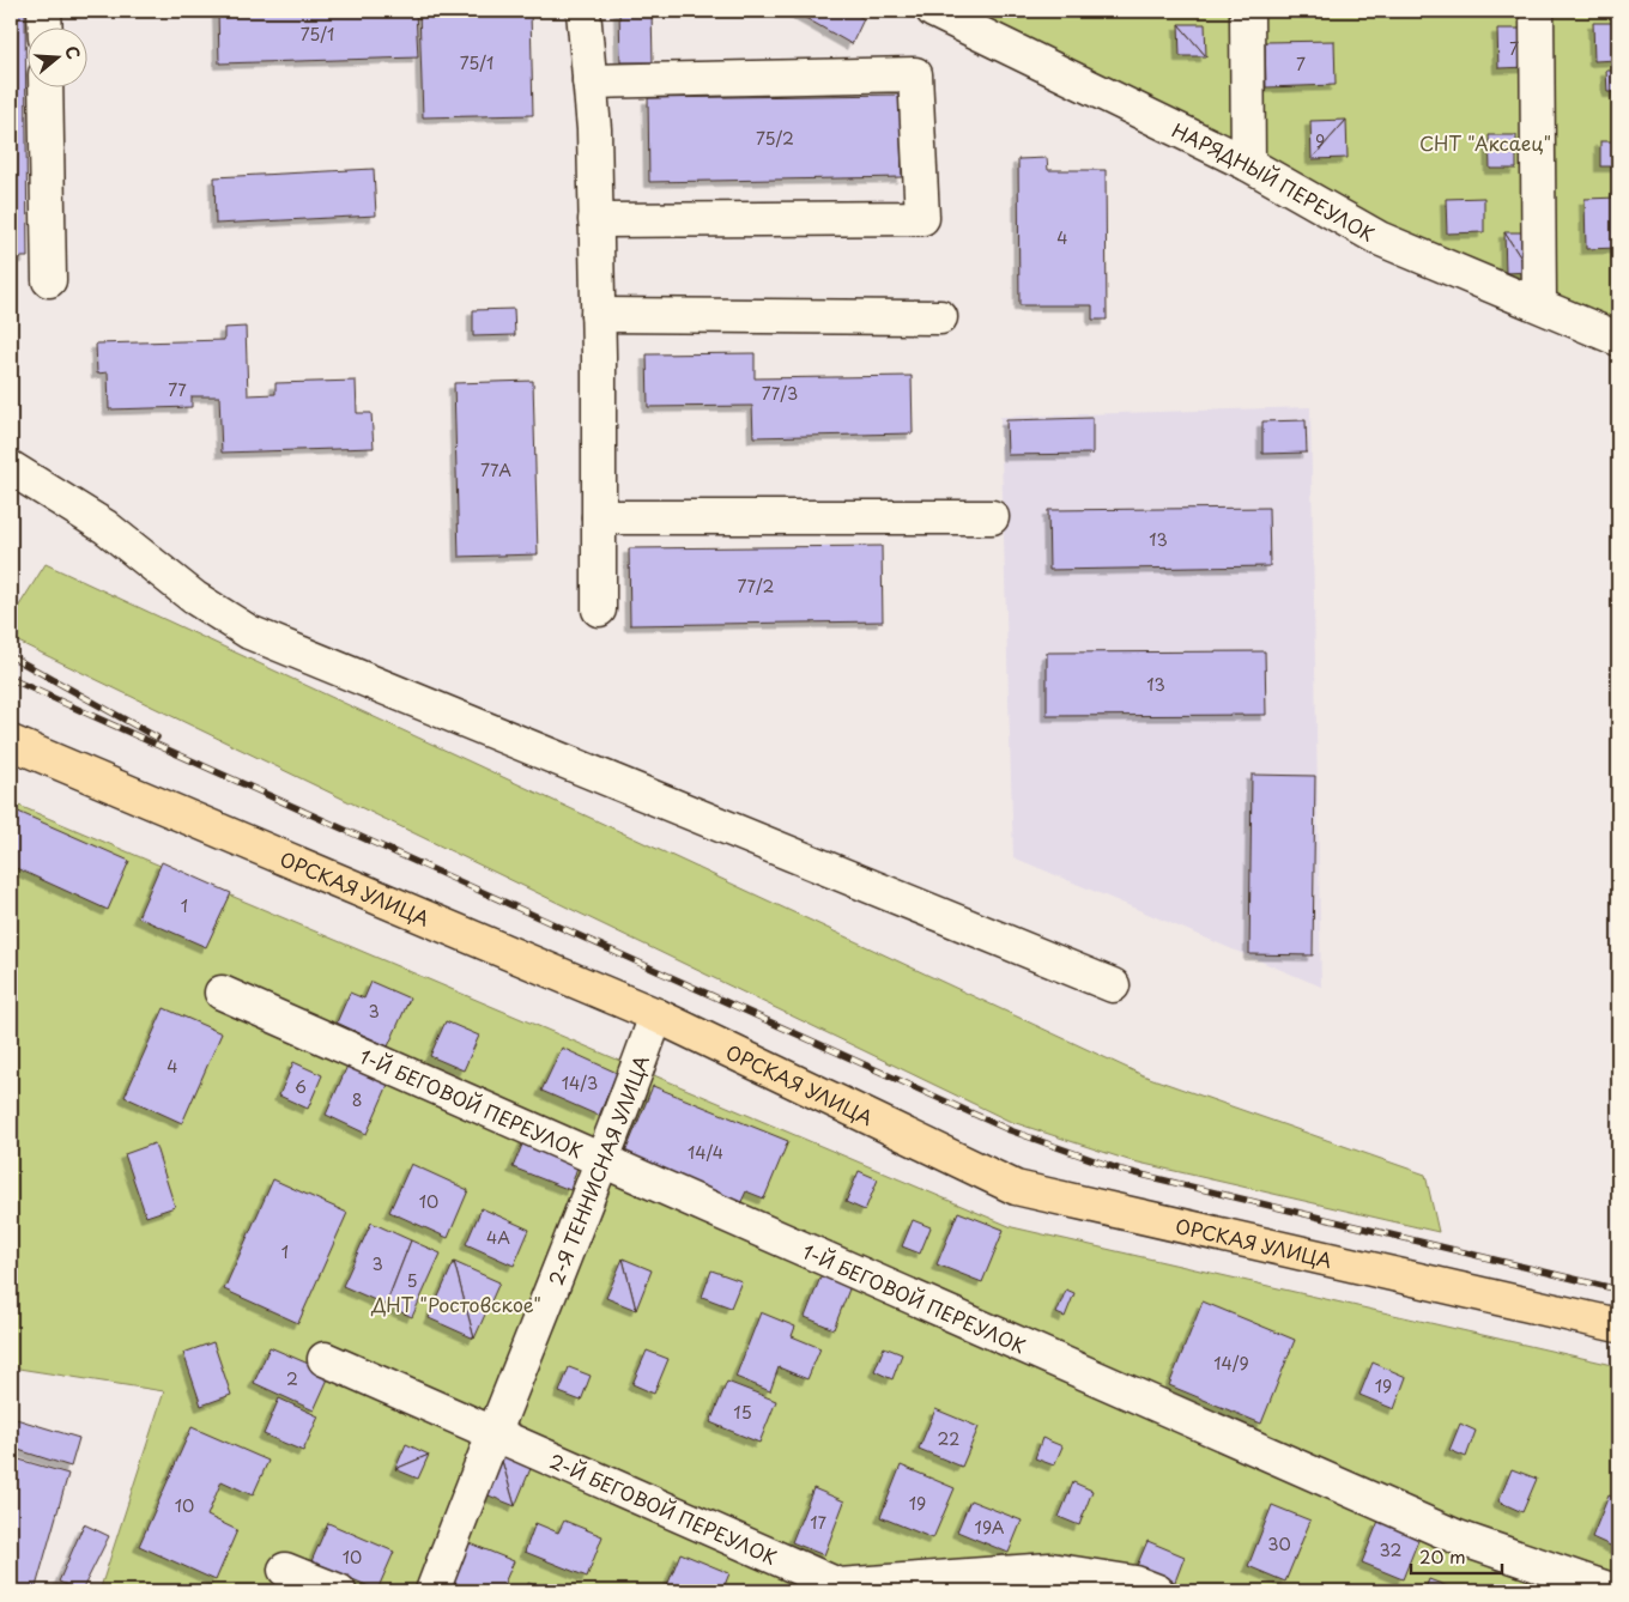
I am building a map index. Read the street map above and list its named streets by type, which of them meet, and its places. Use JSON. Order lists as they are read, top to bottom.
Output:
{
  "streets": {
    "main road": ["ОРСКАЯ УЛИЦА"],
    "street": [
      "НАРЯДНЫЙ ПЕРЕУЛОК",
      "1-Й БЕГОВОЙ ПЕРЕУЛОК",
      "2-Я ТЕННИСНАЯ УЛИЦА",
      "2-Й БЕГОВОЙ ПЕРЕУЛОК"
    ]
  },
  "crossings": [
    ["ОРСКАЯ УЛИЦА", "2-Я ТЕННИСНАЯ УЛИЦА"],
    ["1-Й БЕГОВОЙ ПЕРЕУЛОК", "2-Я ТЕННИСНАЯ УЛИЦА"],
    ["2-Я ТЕННИСНАЯ УЛИЦА", "2-Й БЕГОВОЙ ПЕРЕУЛОК"]
  ],
  "parks": ["СНТ \"Аксаец\"", "ДНТ \"Ростовское\""],
  "house_numbers": [
    "75/1",
    "7",
    "75/1",
    "7",
    "75/2",
    "9",
    "4",
    "77",
    "77/3",
    "77А",
    "13",
    "77/2",
    "13",
    "1",
    "3",
    "4",
    "14/3",
    "6",
    "8",
    "14/4",
    "10",
    "4А",
    "1",
    "3",
    "5",
    "14/9",
    "2",
    "19",
    "15",
    "22",
    "19",
    "10",
    "17",
    "19А",
    "30",
    "32",
    "10"
  ],
  "scale_bar": "20 m",
  "north": "right"
}
